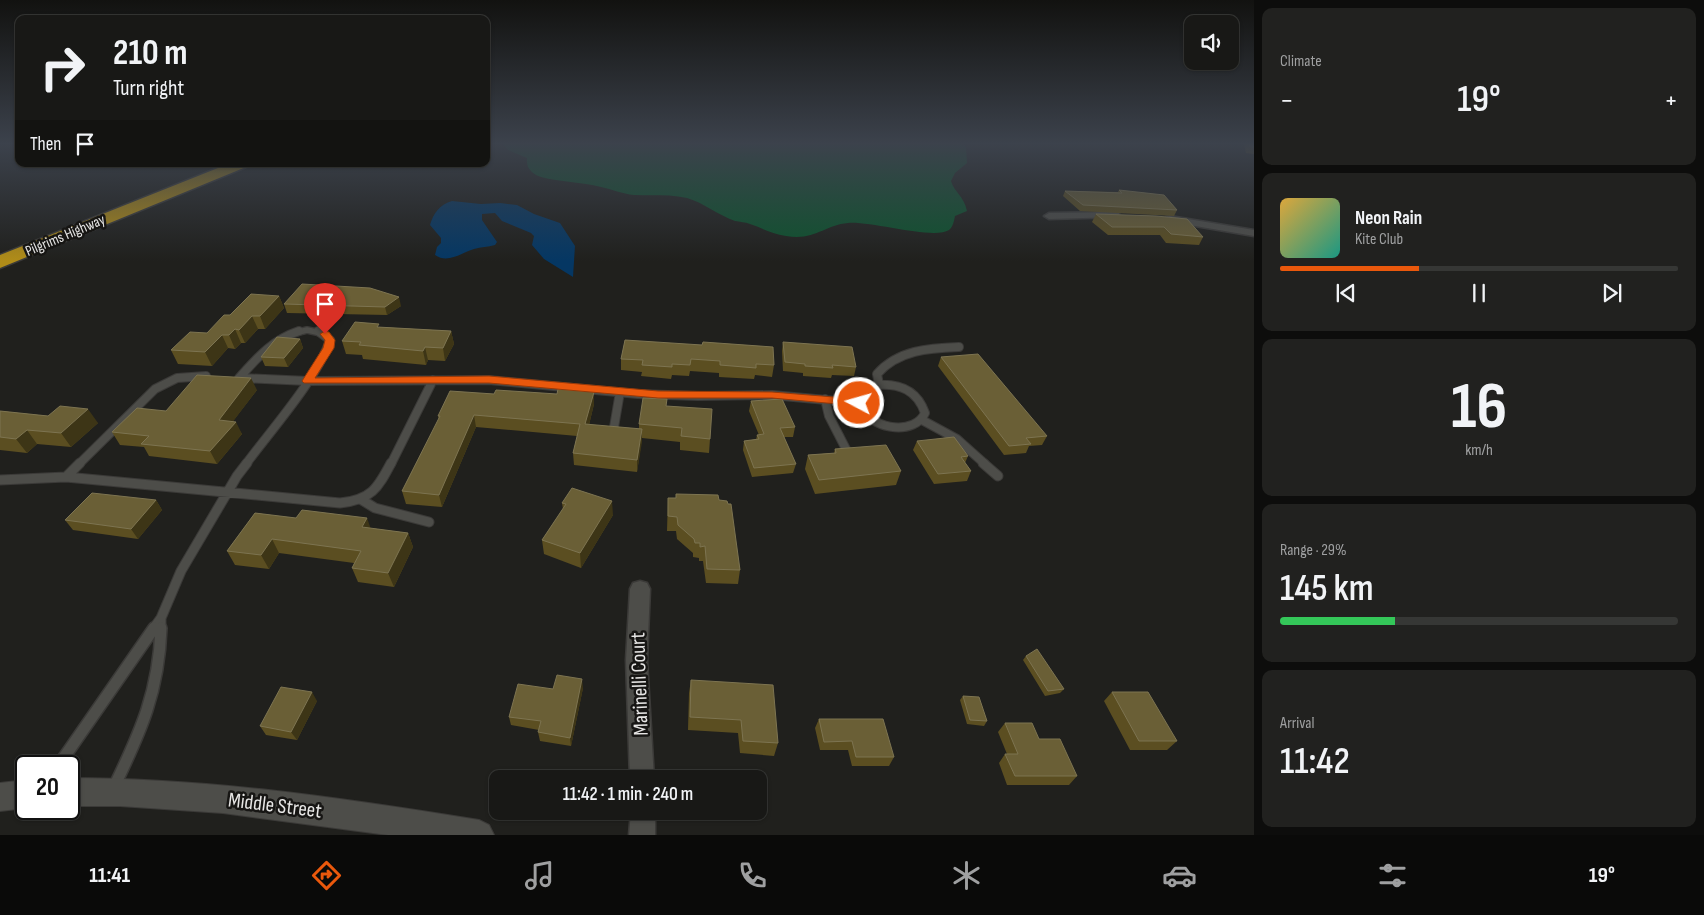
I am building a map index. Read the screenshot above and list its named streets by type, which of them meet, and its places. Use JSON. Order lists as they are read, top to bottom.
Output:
{
  "streets": {
    "highway": ["Pilgrims Highway"],
    "street": ["Marinelli Court", "Middle Street"]
  },
  "page": {
    "tile": [
      "Climate",
      ["16", "km/h"],
      ["Range · 29%", "145 km"],
      ["Arrival", "11:42"]
    ],
    "turn": ["210 m", "Turn right"],
    "heat": ["−", "19°", "+"],
    "then": "Then",
    "song": ["Neon Rain", "Kite Club"],
    "limit": "20",
    "trip": "11:42 · 1 min · 240 m",
    "tabs": ["11:41", "19°"]
  }
}
